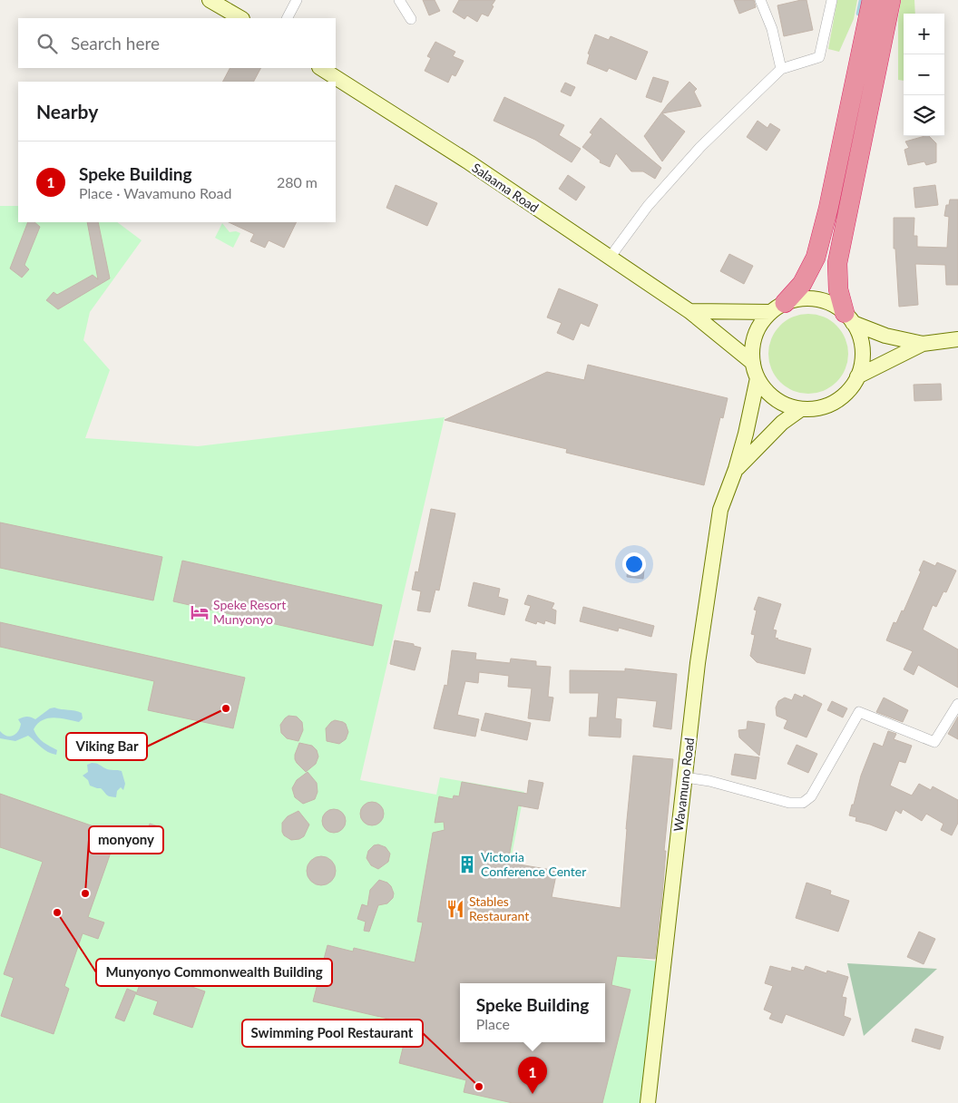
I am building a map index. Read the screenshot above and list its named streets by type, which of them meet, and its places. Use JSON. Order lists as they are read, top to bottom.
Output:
{
  "streets": {
    "main road": ["Salaama Road", "Wavamuno Road"]
  },
  "crossings": [
    ["Salaama Road", "Wavamuno Road"]
  ],
  "places": {
    "hotel": ["Speke Resort Munyonyo"],
    "other": [
      "Viking Bar",
      "monyony",
      "Munyonyo Commonwealth Building",
      "Swimming Pool Restaurant"
    ],
    "building": ["Victoria Conference Center"],
    "restaurant": ["Stables Restaurant"]
  },
  "page": {
    "map_buttons": ["+", "−"],
    "search": "Search here",
    "heading": "Nearby",
    "list": [
      {
        "mark": "1",
        "name": "Speke Building",
        "note": "Place · Wavamuno Road",
        "value": "280 m"
      }
    ],
    "popup": ["Speke Building", "Place"],
    "pins": "1"
  }
}
